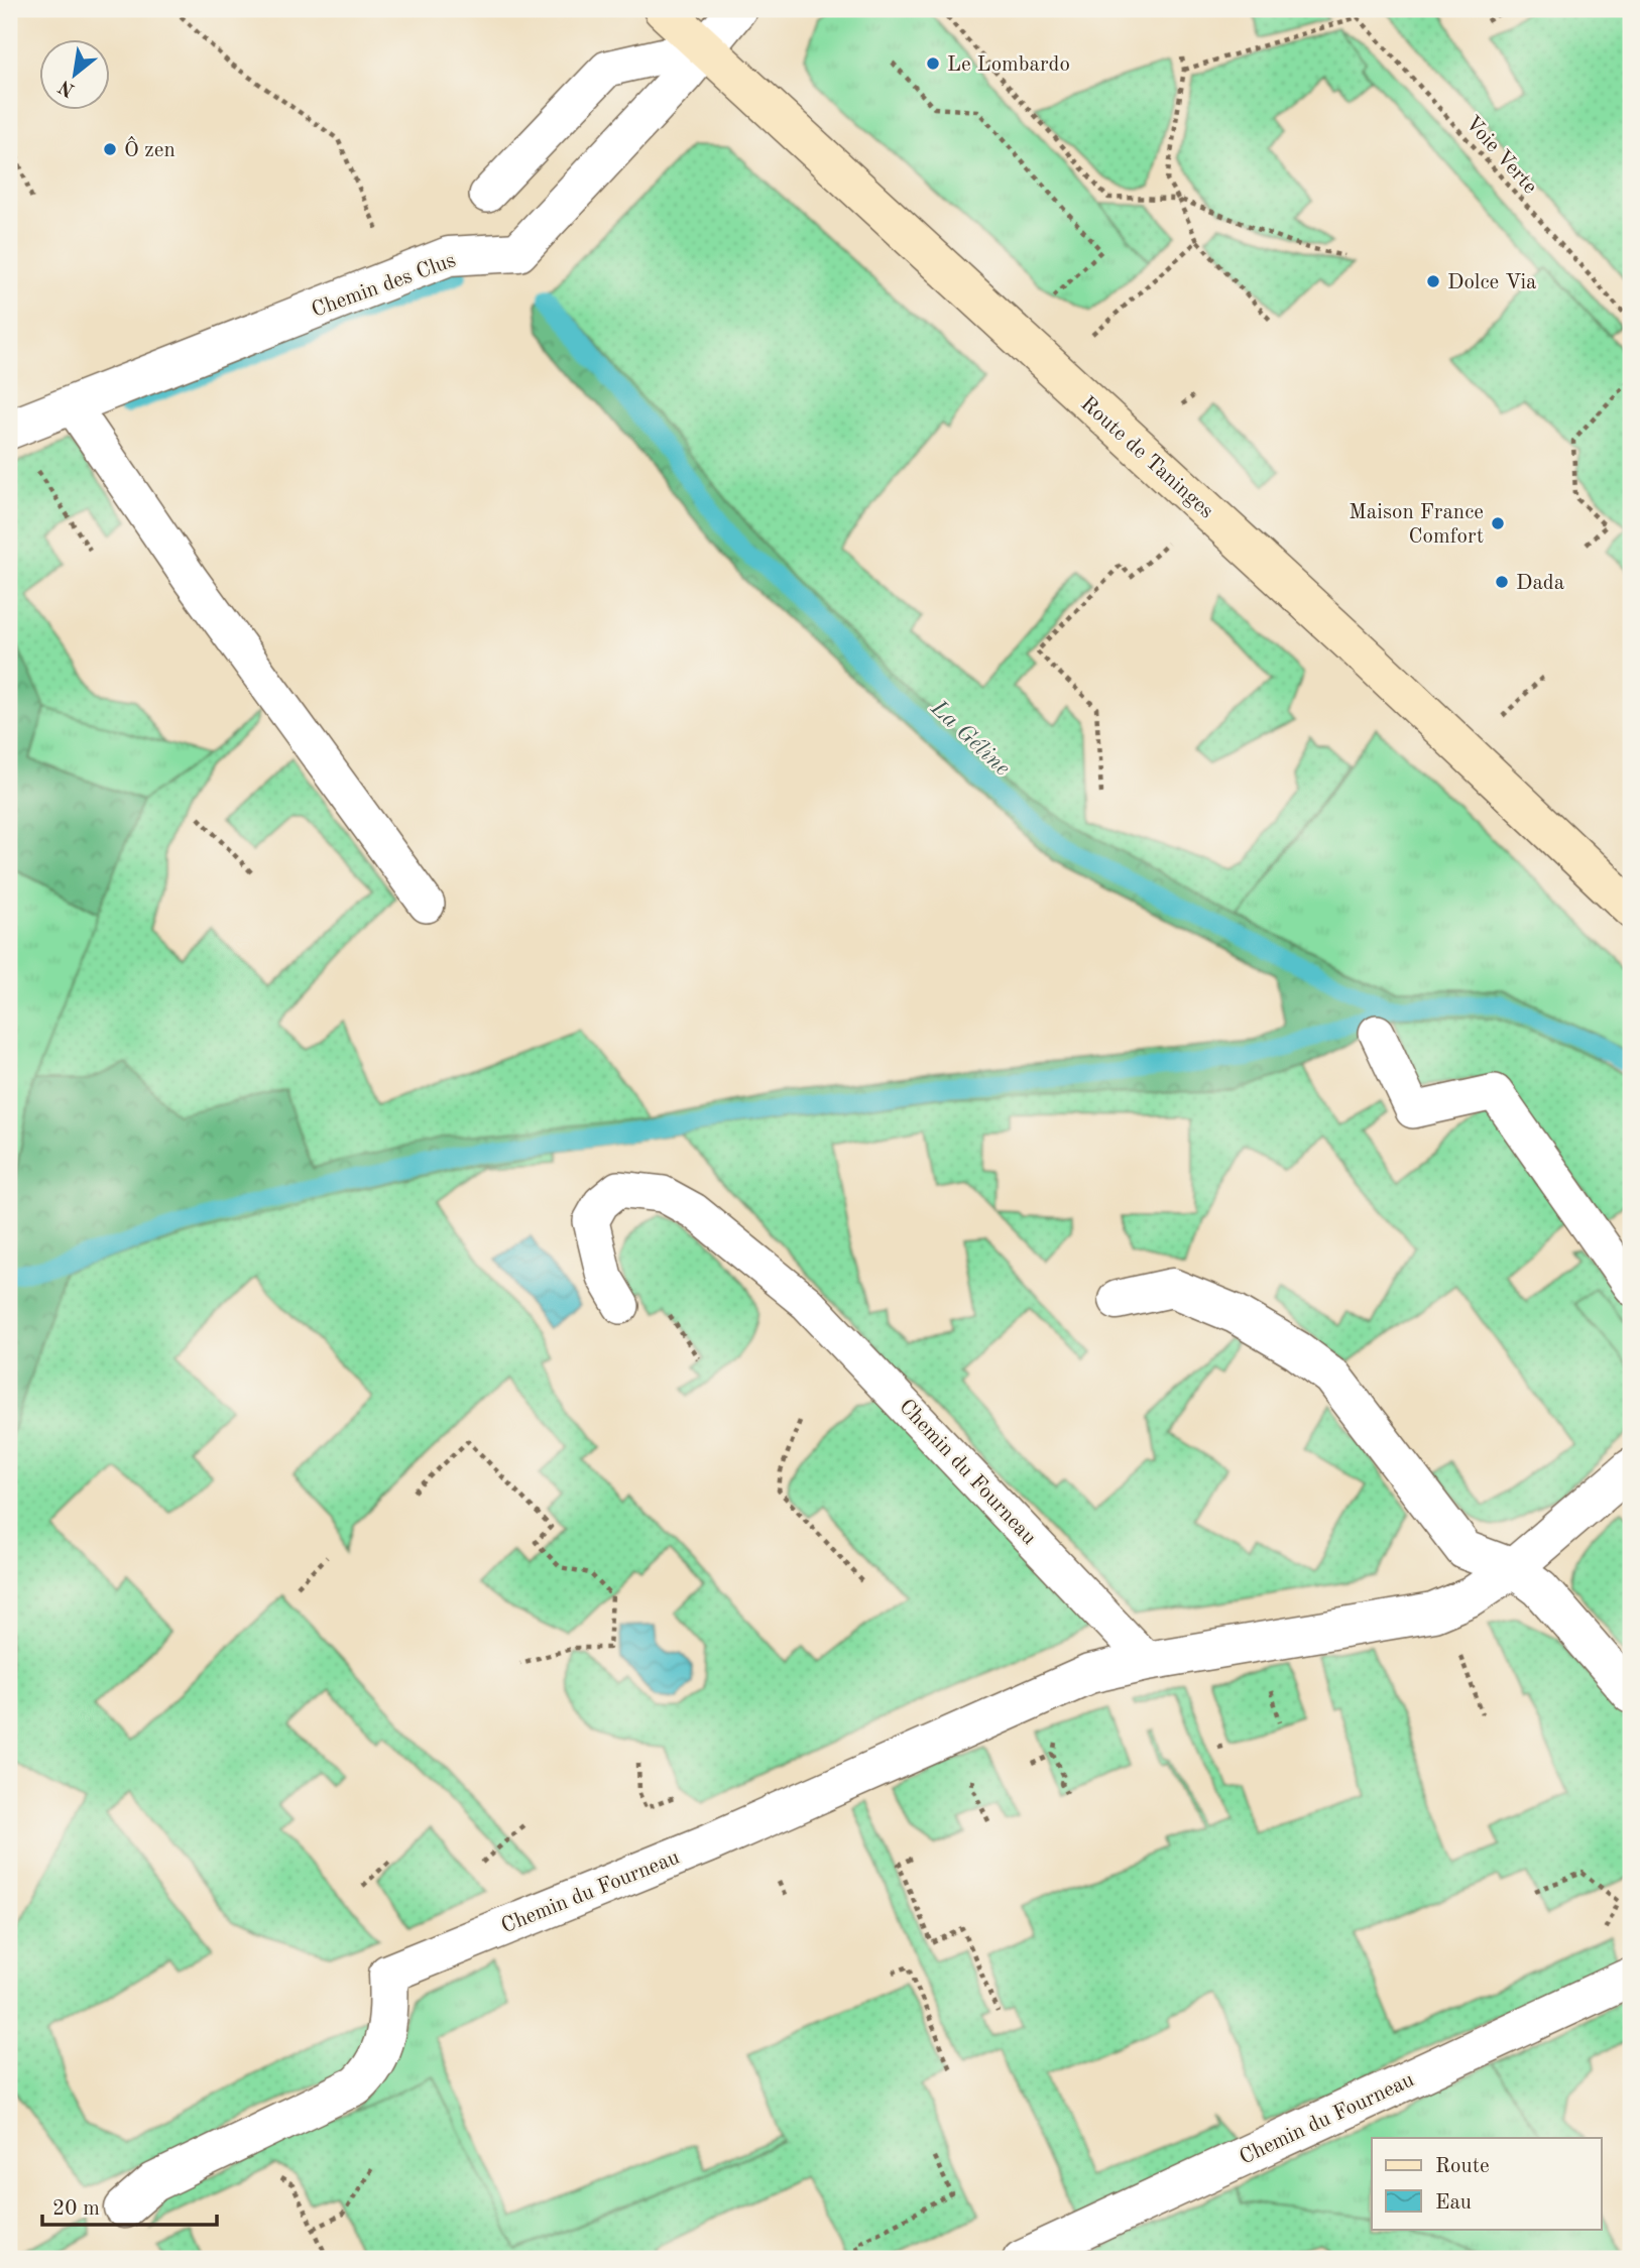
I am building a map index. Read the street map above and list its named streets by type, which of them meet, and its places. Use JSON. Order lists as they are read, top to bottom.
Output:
{
  "streets": {
    "main road": ["Route de Taninges"],
    "street": ["Chemin des Clus", "Chemin du Fourneau"],
    "path": ["Voie Verte"]
  },
  "crossings": [
    ["Chemin des Clus", "Route de Taninges"]
  ],
  "water": ["La Géline"],
  "places": [
    "Le Lombardo",
    "Ô zen",
    "Dolce Via",
    "Maison France Comfort",
    "Dada"
  ],
  "legend": ["Route", "Eau"],
  "scale_bar": "20 m",
  "north": "bottom left"
}
